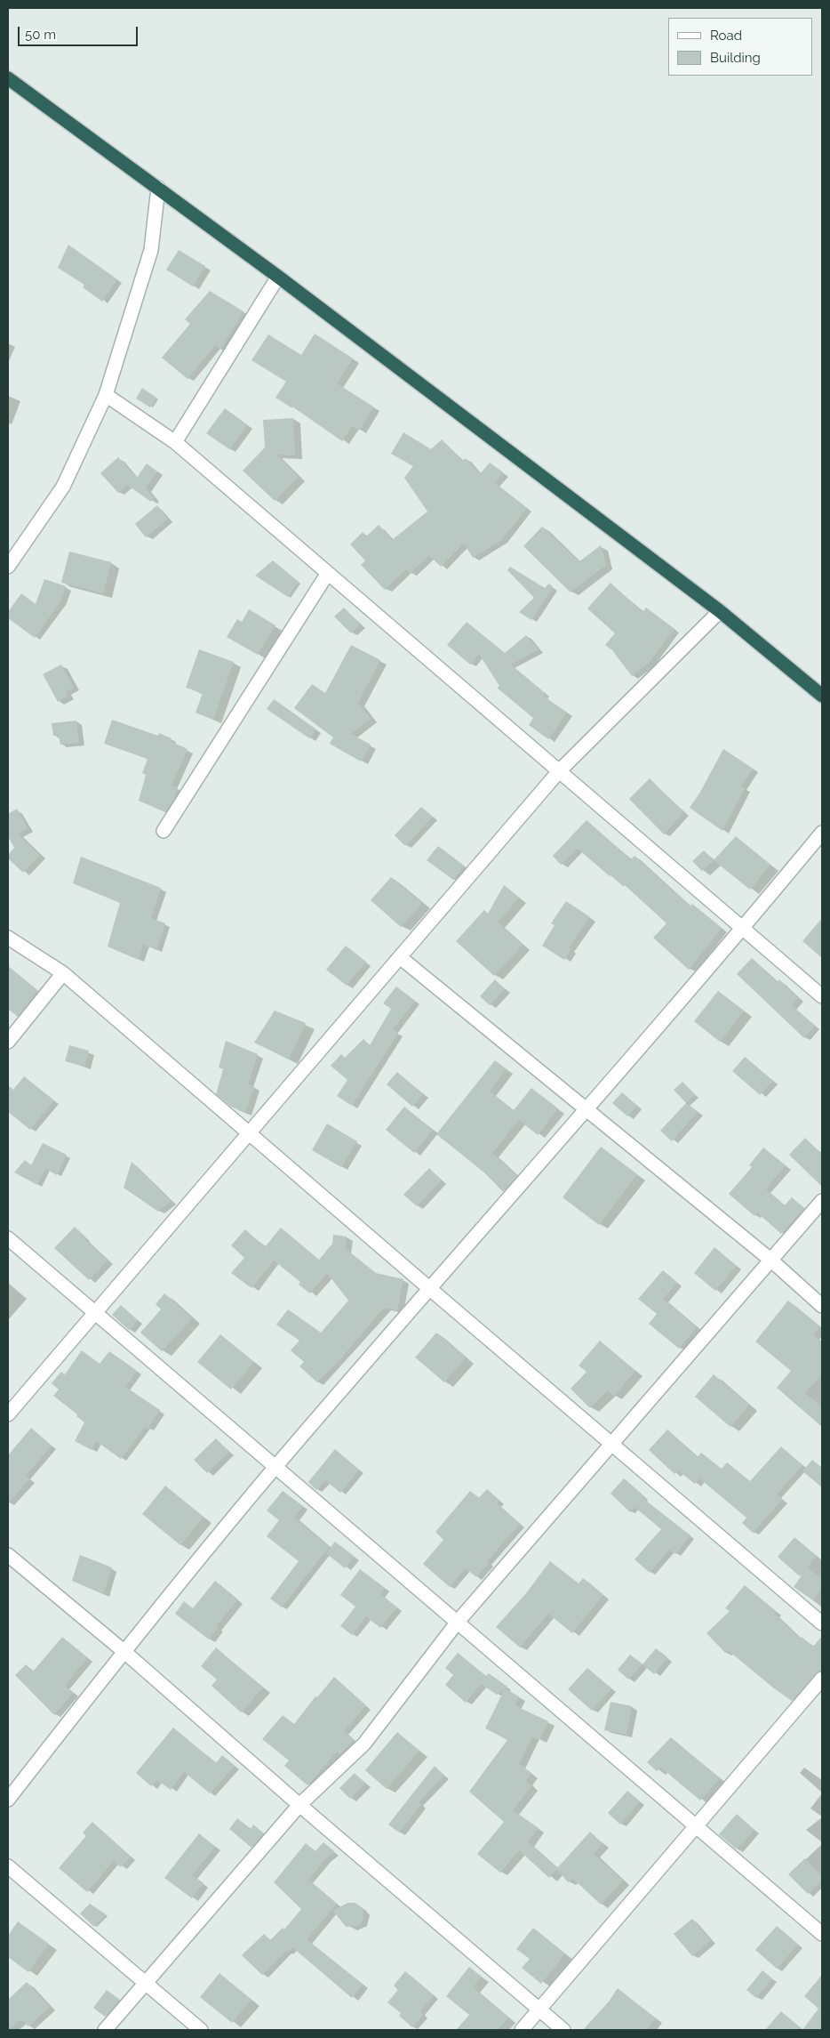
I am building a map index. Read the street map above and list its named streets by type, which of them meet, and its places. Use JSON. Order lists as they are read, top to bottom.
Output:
{
  "legend": ["Road", "Building"],
  "scale_bar": "50 m"
}
